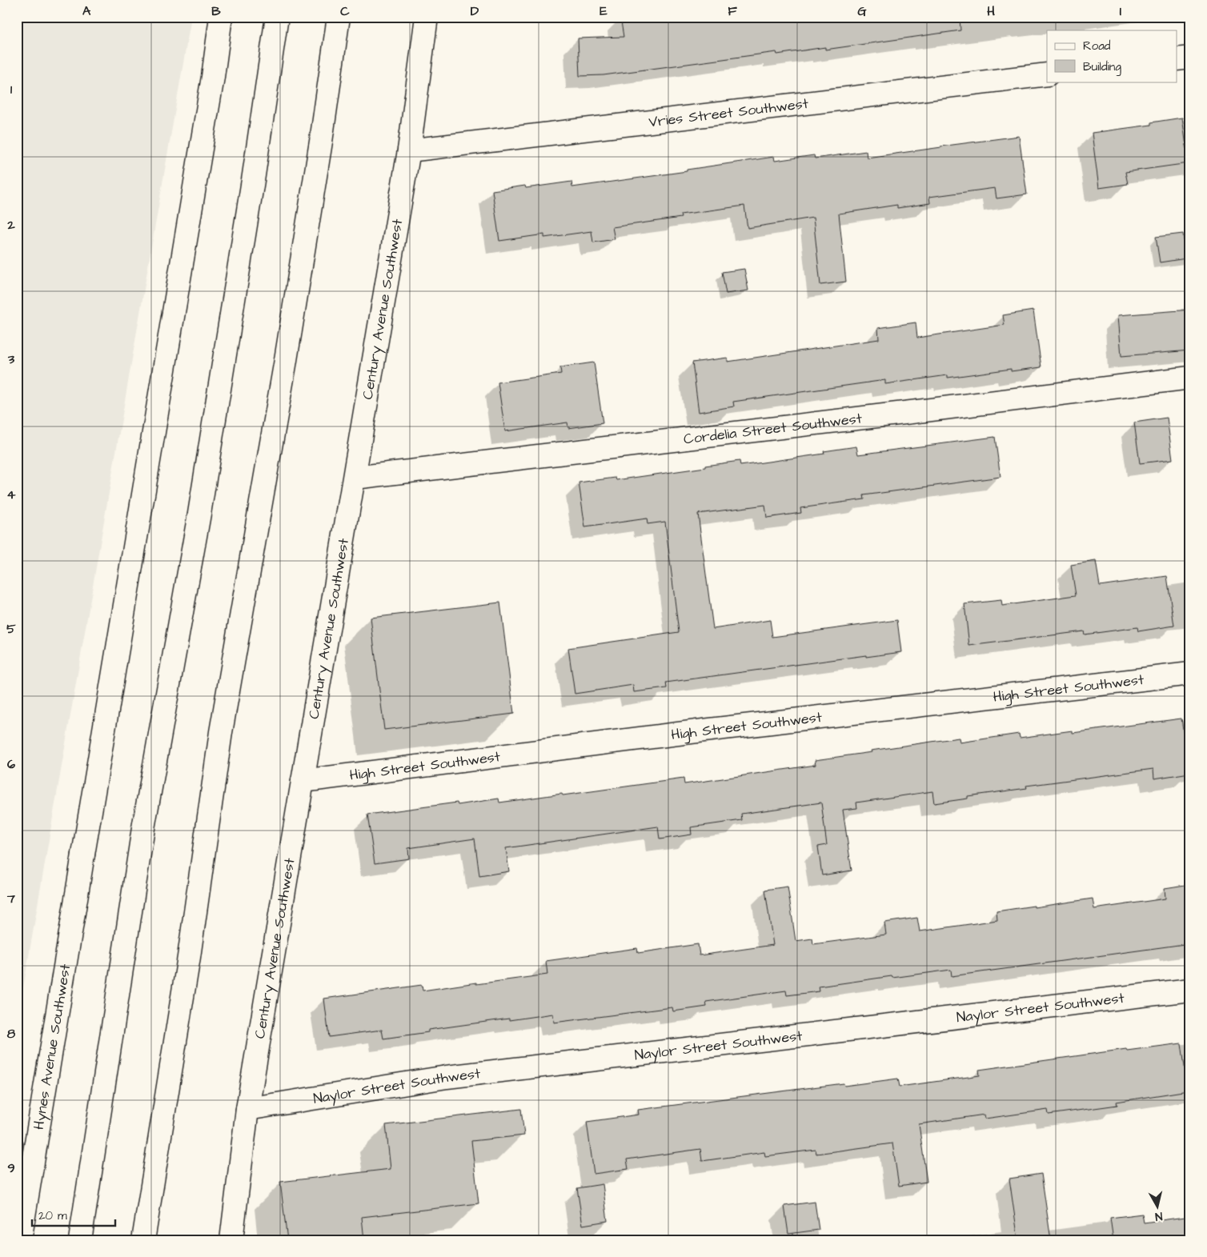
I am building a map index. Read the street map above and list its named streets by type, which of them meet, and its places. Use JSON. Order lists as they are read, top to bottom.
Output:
{
  "streets": {
    "main road": [
      "Vries Street Southwest",
      "Century Avenue Southwest",
      "Cordelia Street Southwest",
      "High Street Southwest",
      "Naylor Street Southwest",
      "Hynes Avenue Southwest"
    ]
  },
  "crossings": [
    ["Vries Street Southwest", "Century Avenue Southwest"],
    ["Century Avenue Southwest", "Cordelia Street Southwest"],
    ["Century Avenue Southwest", "High Street Southwest"],
    ["Century Avenue Southwest", "Naylor Street Southwest"]
  ],
  "legend": ["Road", "Building"],
  "scale_bar": "20 m",
  "north": "bottom",
  "grid": {
    "columns": [
      "A",
      "B",
      "C",
      "D",
      "E",
      "F",
      "G",
      "H",
      "I"
    ],
    "rows": [
      "1",
      "2",
      "3",
      "4",
      "5",
      "6",
      "7",
      "8",
      "9"
    ]
  }
}
